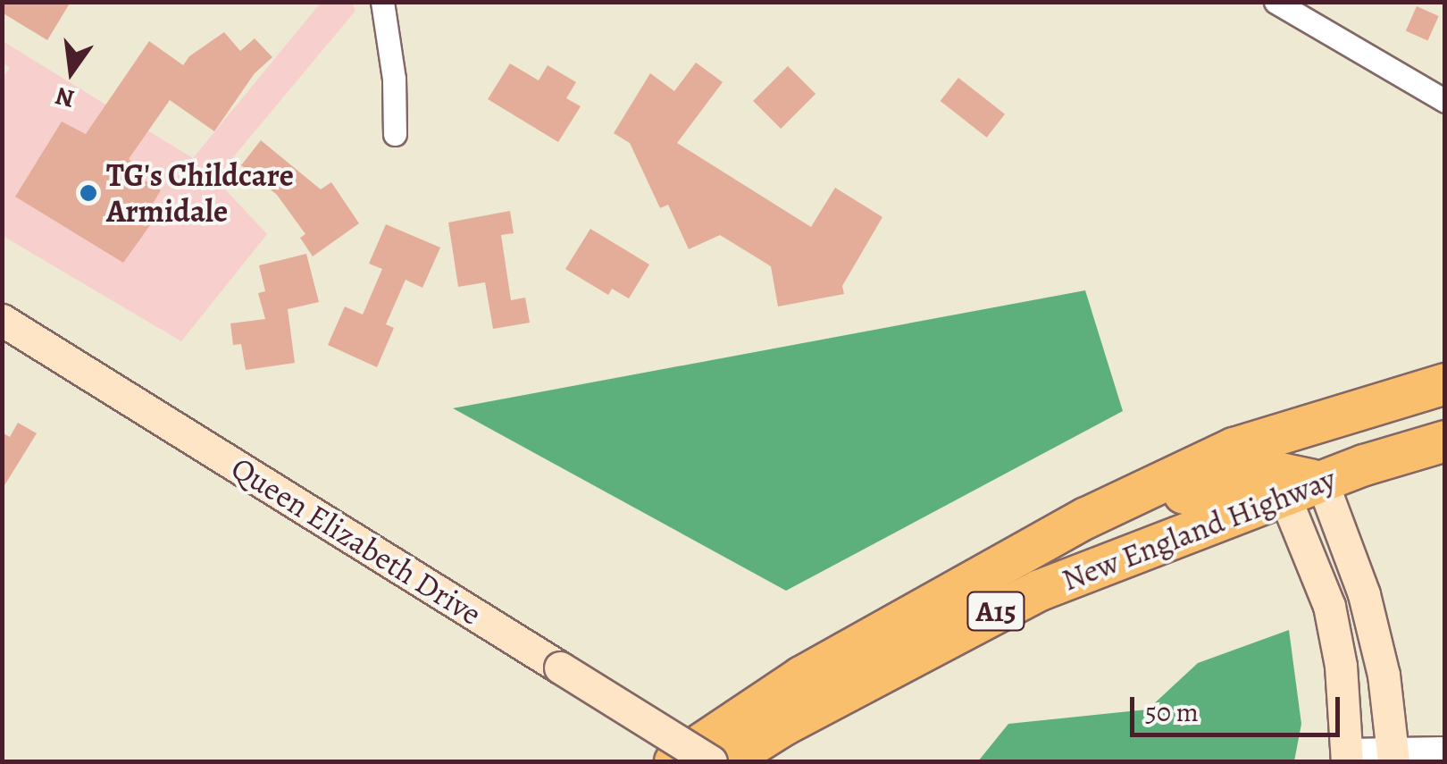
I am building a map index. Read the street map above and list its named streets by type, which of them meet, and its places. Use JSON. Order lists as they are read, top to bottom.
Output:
{
  "streets": {
    "highway": ["New England Highway", "A15"],
    "street": ["Queen Elizabeth Drive"]
  },
  "places": ["TG's Childcare Armidale"],
  "scale_bar": "50 m",
  "north": "bottom"
}
